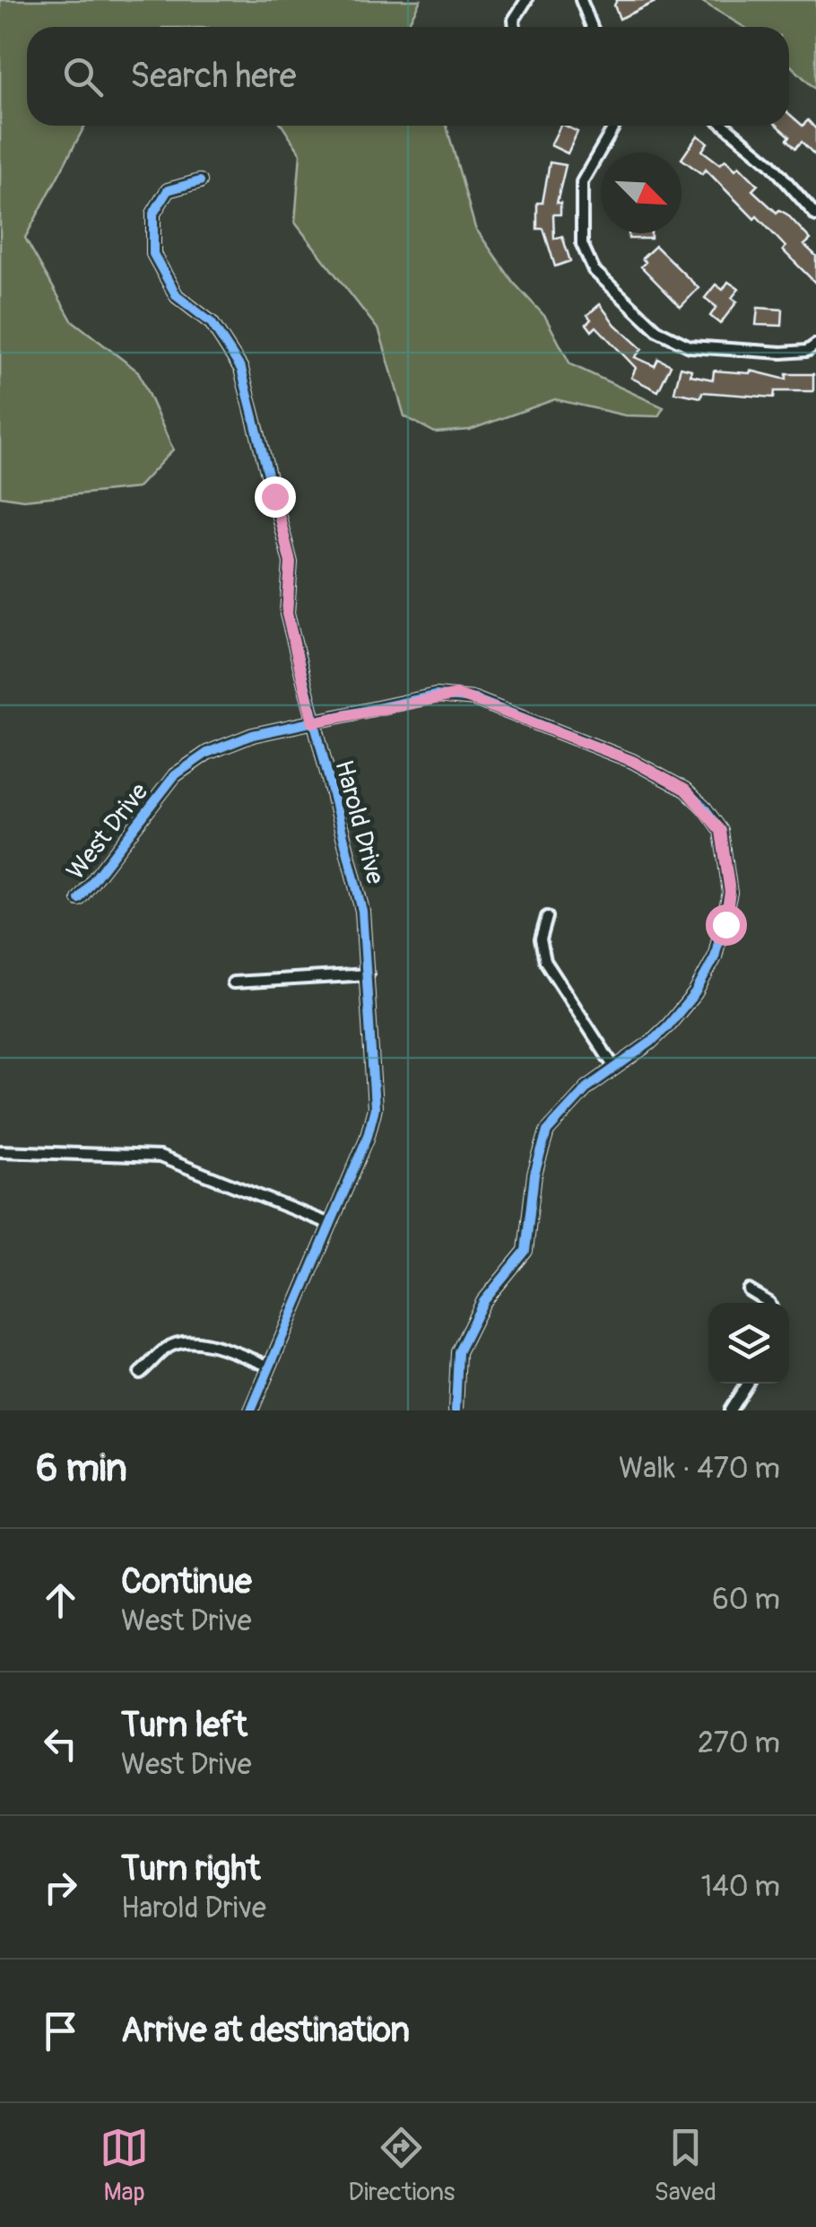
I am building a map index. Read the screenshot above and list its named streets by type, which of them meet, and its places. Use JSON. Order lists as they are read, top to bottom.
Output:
{
  "streets": {
    "street": ["Harold Drive", "West Drive"]
  },
  "crossings": [
    ["Harold Drive", "West Drive"]
  ],
  "north": "bottom right",
  "page": {
    "search": "Search here",
    "heading": ["6 min", "Walk · 470 m"],
    "list": [
      ["Continue", "West Drive", "60 m"],
      ["Turn left", "West Drive", "270 m"],
      ["Turn right", "Harold Drive", "140 m"],
      "Arrive at destination"
    ],
    "nav": ["Map", "Directions", "Saved"]
  }
}
